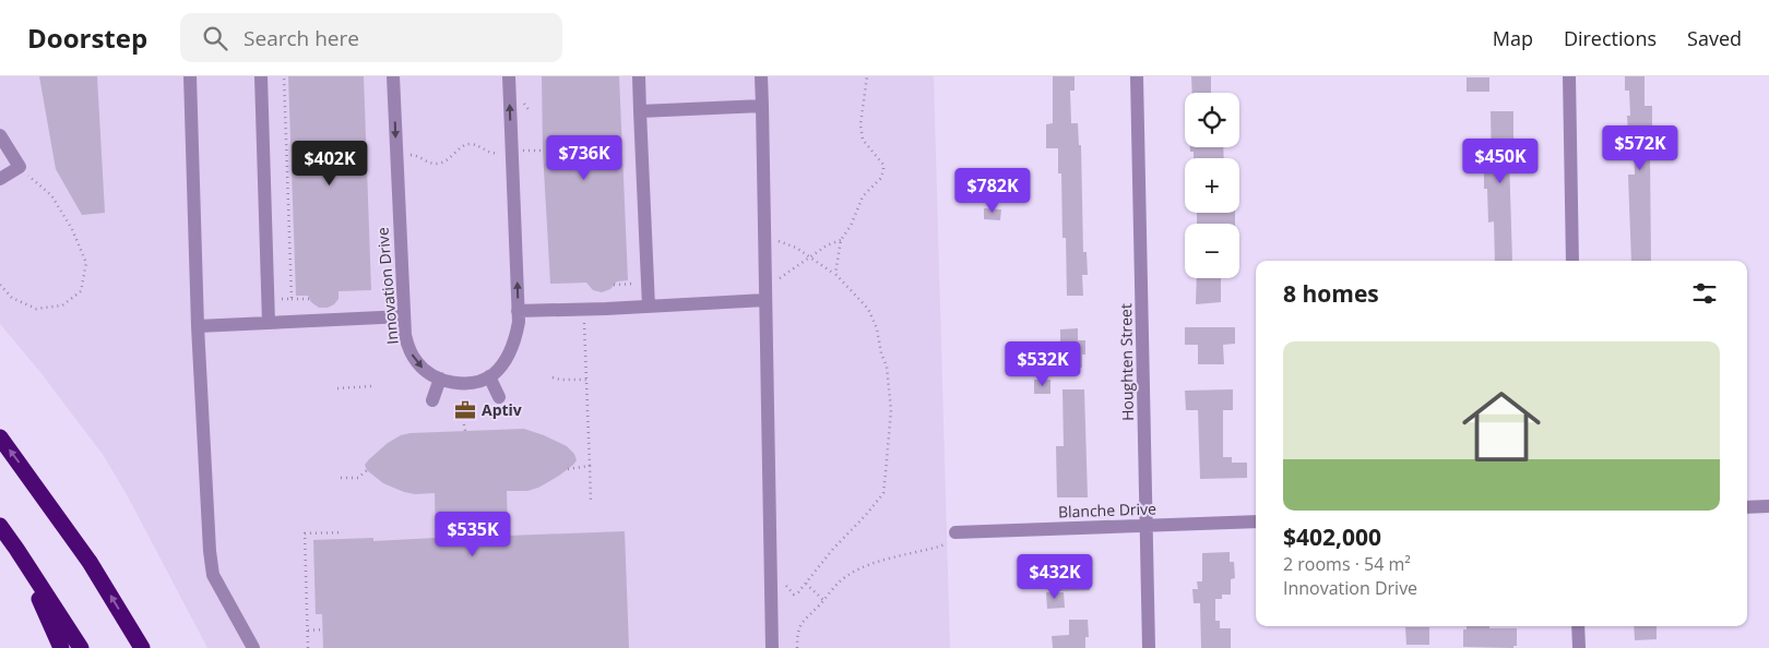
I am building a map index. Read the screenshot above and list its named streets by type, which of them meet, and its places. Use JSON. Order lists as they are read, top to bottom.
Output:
{
  "streets": {
    "street": ["Innovation Drive", "Houghten Street", "Blanche Drive"]
  },
  "crossings": [
    ["Houghten Street", "Blanche Drive"]
  ],
  "places": {
    "office": ["Aptiv"]
  },
  "page": {
    "header": "Doorstep",
    "search": "Search here",
    "nav": ["Map", "Directions", "Saved"],
    "map_buttons": ["+", "−"],
    "price": [
      "$572K",
      "$736K",
      "$450K",
      "$402K",
      "$782K",
      "$532K",
      "$535K",
      "$432K"
    ],
    "heading": "8 homes",
    "list": [
      {
        "name": "$402,000",
        "note": "2 rooms · 54 m² · Innovation Drive"
      }
    ]
  }
}
